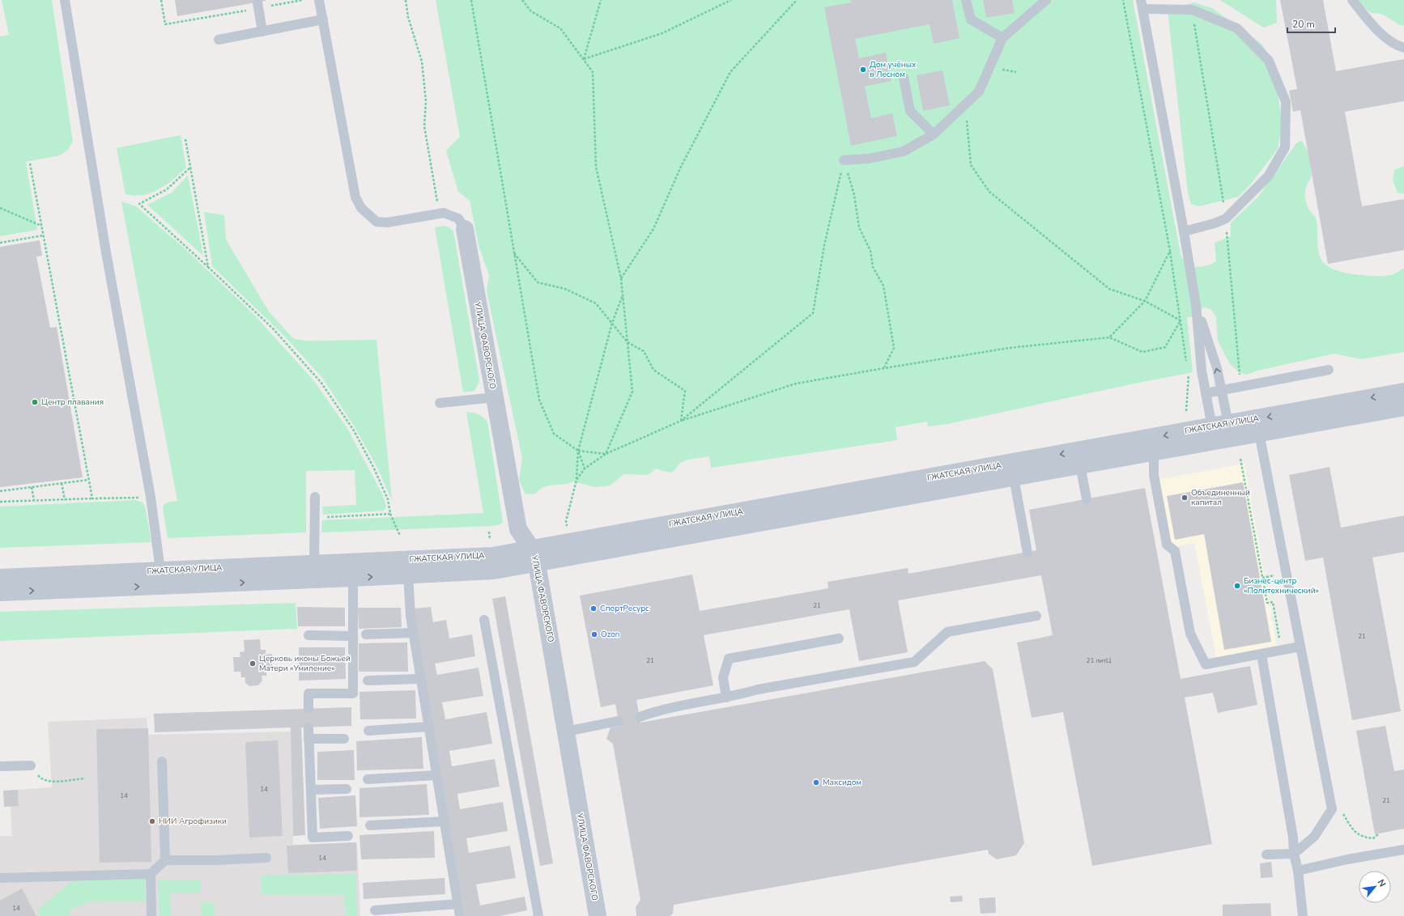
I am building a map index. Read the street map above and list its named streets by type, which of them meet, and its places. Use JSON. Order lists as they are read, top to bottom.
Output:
{
  "streets": {
    "street": ["УЛИЦА ФАВОРСКОГО", "ГЖАТСКАЯ УЛИЦА"]
  },
  "crossings": [
    ["УЛИЦА ФАВОРСКОГО", "ГЖАТСКАЯ УЛИЦА"]
  ],
  "places": [
    "Дом учёных в Лесном",
    "Центр плавания",
    "Объединенный капитал",
    "Бизнес-центр «Политехнический»",
    "СпортРесурс",
    "Ozon",
    "Церковь иконы Божьей Матери «Умиление»",
    "Максидом",
    "НИИ Агрофизики"
  ],
  "house_numbers": [
    "21",
    "21",
    "21",
    "21 литЦ",
    "14",
    "14",
    "21",
    "14",
    "14"
  ],
  "scale_bar": "20 m",
  "north": "top right"
}
